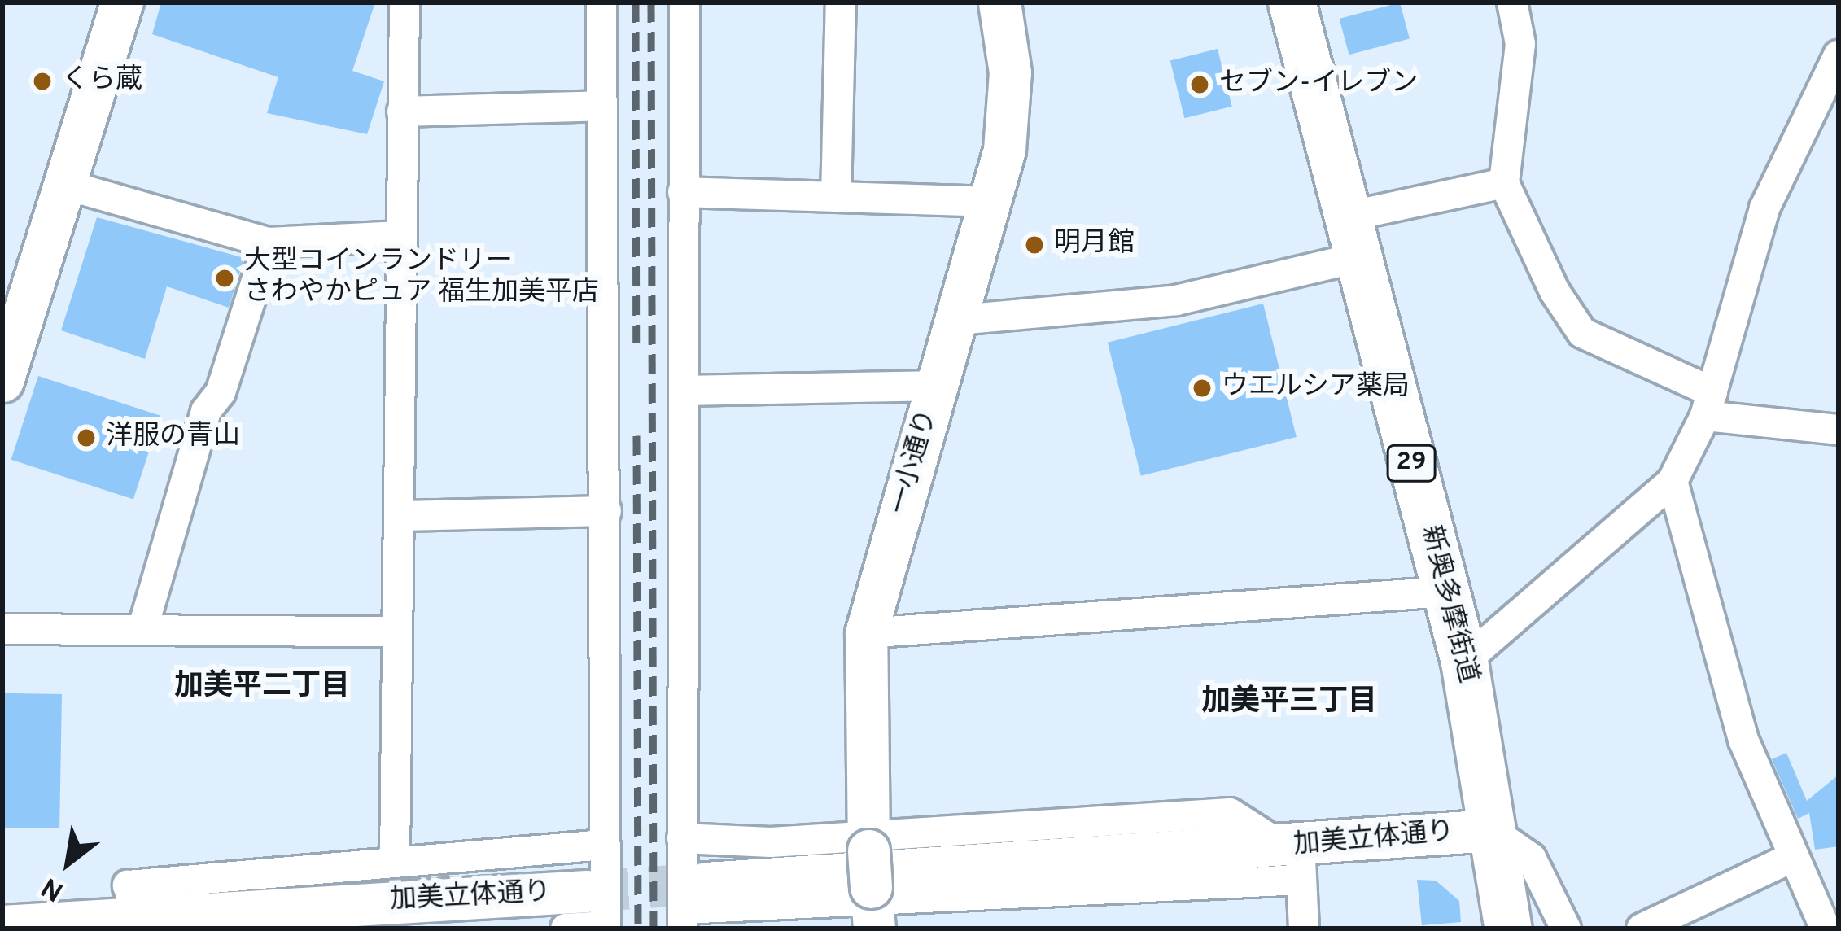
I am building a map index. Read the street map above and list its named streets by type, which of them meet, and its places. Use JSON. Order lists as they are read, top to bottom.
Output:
{
  "streets": {
    "main road": ["29", "新奥多摩街道"],
    "street": ["一小通り", "加美立体通り"]
  },
  "crossings": [
    ["新奥多摩街道", "加美立体通り"]
  ],
  "districts": ["加美平二丁目", "加美平三丁目"],
  "places": [
    "くら蔵",
    "セブン-イレブン",
    "明月館",
    "大型コインランドリー さわやかピュア 福生加美平店",
    "ウエルシア薬局",
    "洋服の青山"
  ],
  "north": "bottom left"
}
